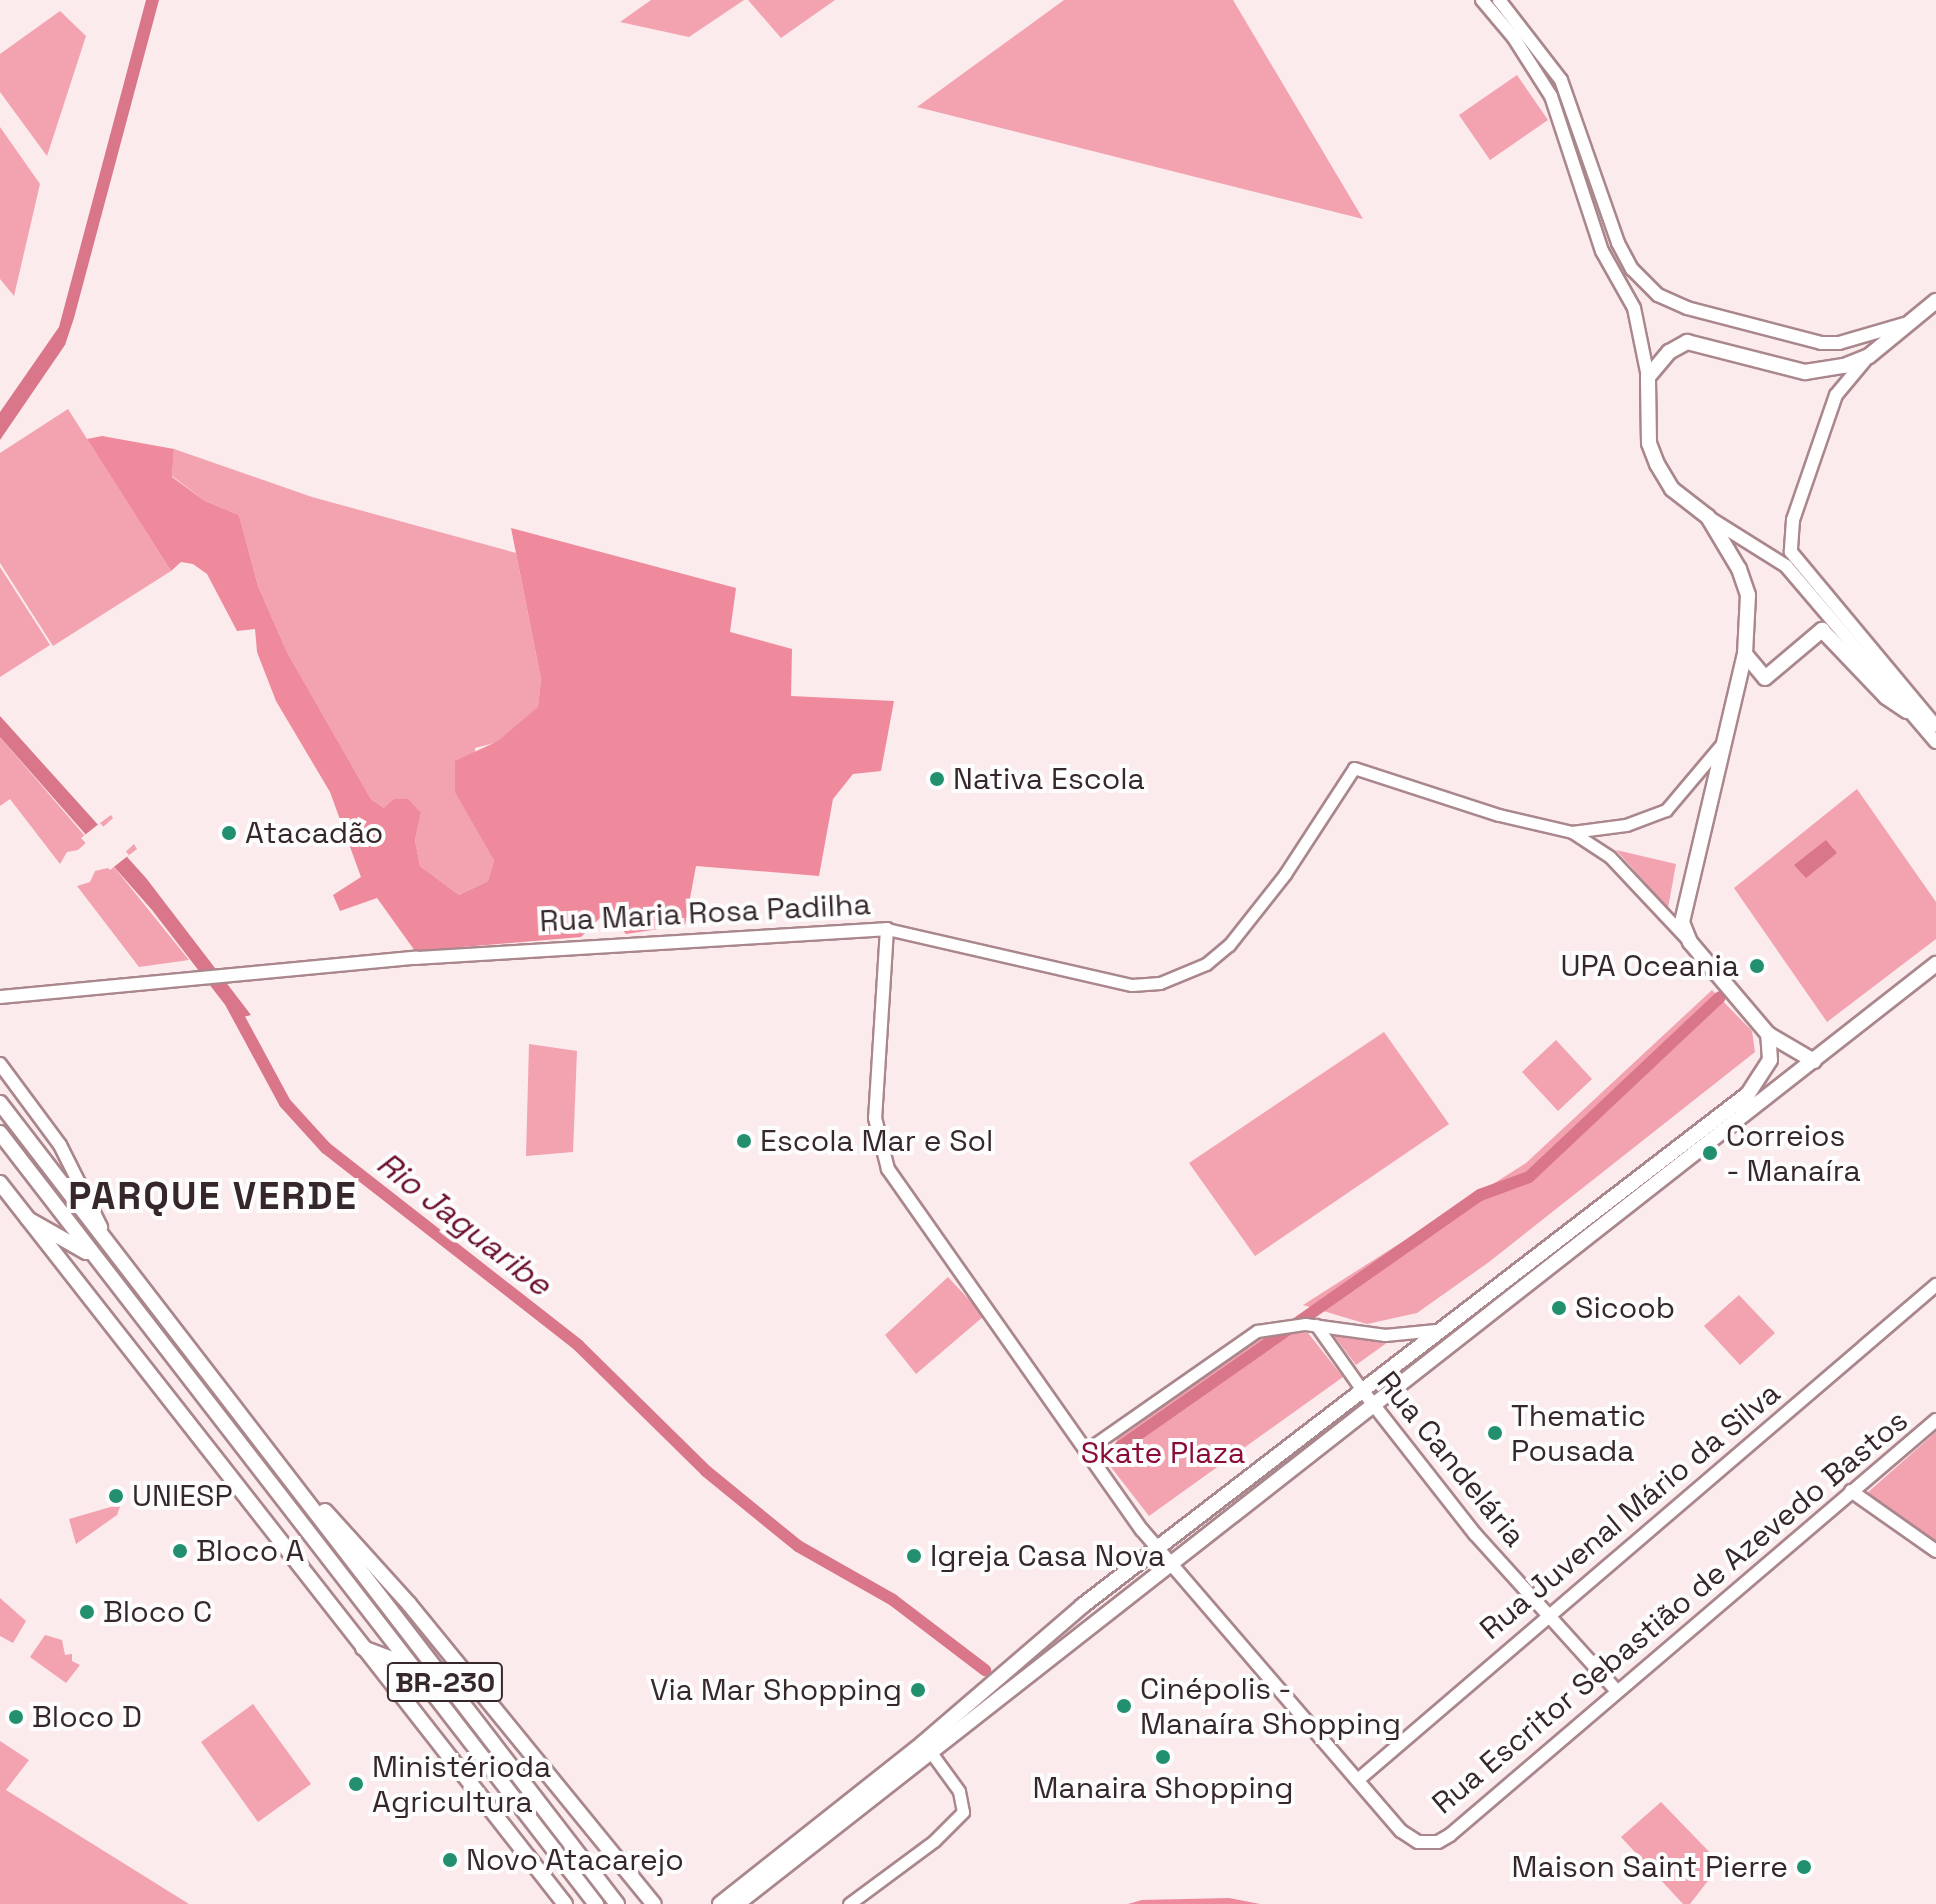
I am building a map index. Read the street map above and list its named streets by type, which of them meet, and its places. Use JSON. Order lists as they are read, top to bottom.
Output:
{
  "streets": {
    "main road": [
      "Rua Maria Rosa Padilha",
      "Rua Candelária",
      "Rua Juvenal Mário da Silva",
      "Rua Escritor Sebastião de Azevedo Bastos",
      "BR-230"
    ]
  },
  "crossings": [
    ["Rua Candelária", "Rua Juvenal Mário da Silva"],
    ["Rua Candelária", "Rua Escritor Sebastião de Azevedo Bastos"],
    ["Rua Juvenal Mário da Silva", "Rua Escritor Sebastião de Azevedo Bastos"]
  ],
  "districts": ["PARQUE VERDE"],
  "water": ["Rio Jaguaribe"],
  "parks": ["Skate Plaza"],
  "places": [
    "Nativa Escola",
    "Atacadão",
    "UPA Oceania",
    "Escola Mar e Sol",
    "Correios - Manaíra",
    "Sicoob",
    "Thematic Pousada",
    "UNIESP",
    "Bloco A",
    "Igreja Casa Nova",
    "Bloco C",
    "Via Mar Shopping",
    "Cinépolis - Manaíra Shopping",
    "Bloco D",
    "Manaira Shopping",
    "Ministérioda Agricultura",
    "Novo Atacarejo",
    "Maison Saint Pierre"
  ]
}
